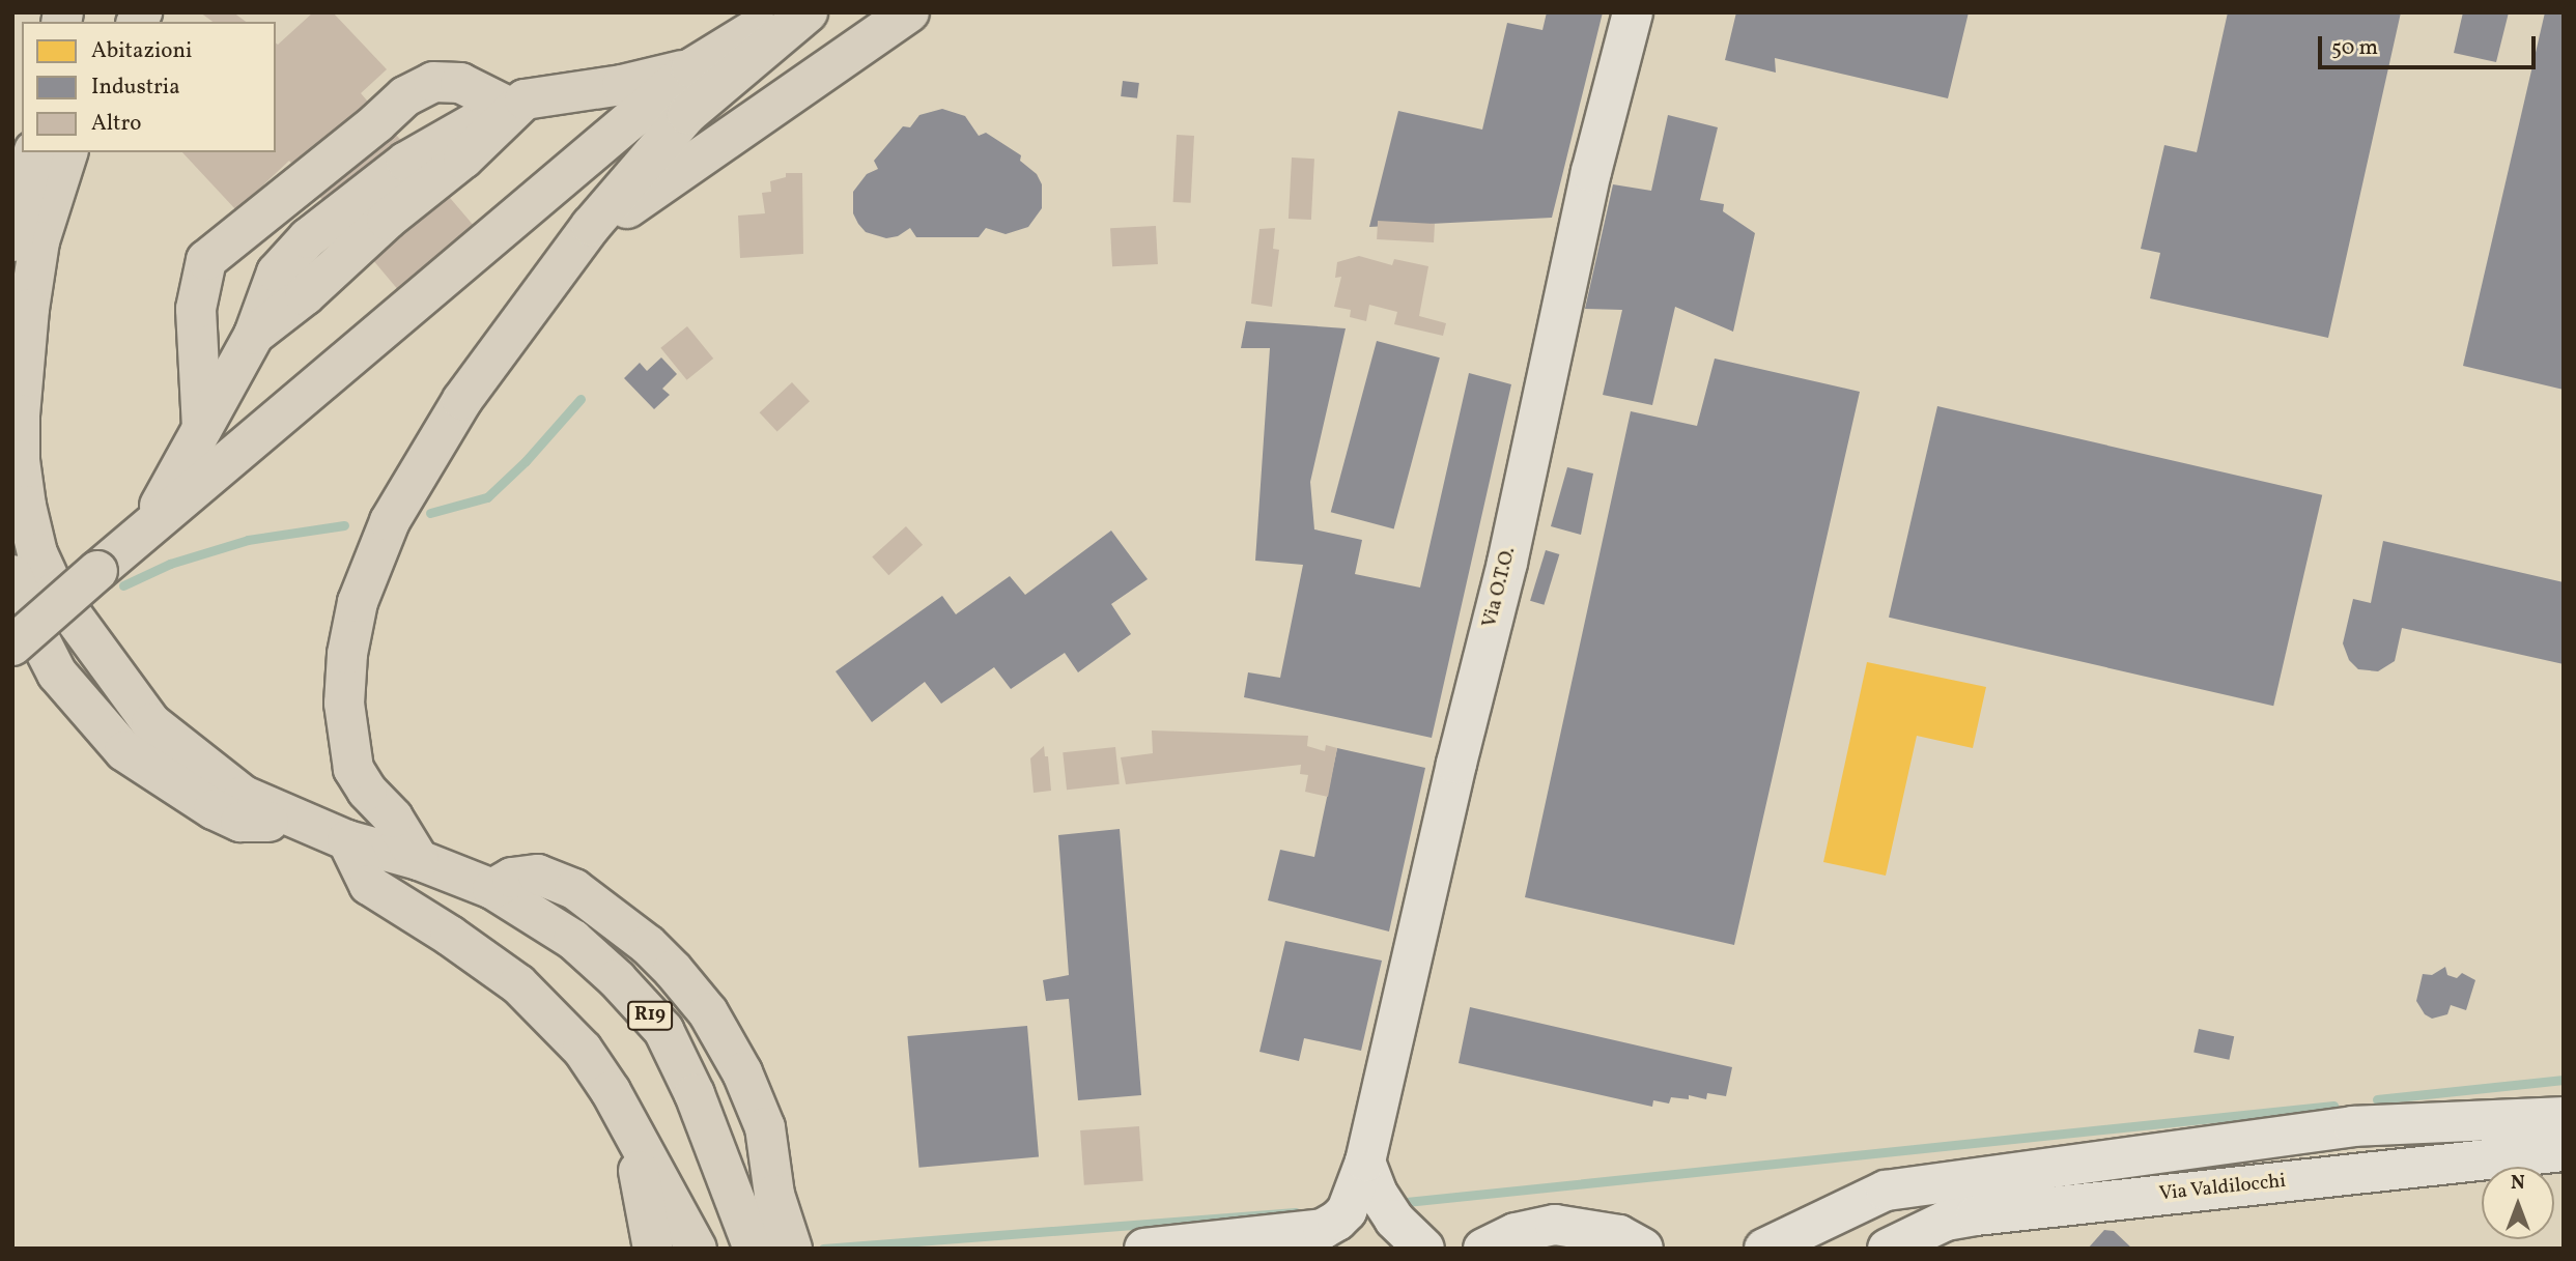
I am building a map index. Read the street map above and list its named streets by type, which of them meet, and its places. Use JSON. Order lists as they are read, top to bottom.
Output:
{
  "streets": {
    "highway": ["R19"],
    "street": ["Via O.T.O.", "Via Valdilocchi"]
  },
  "legend": ["Abitazioni", "Industria", "Altro"],
  "scale_bar": "50 m",
  "north": "top"
}
